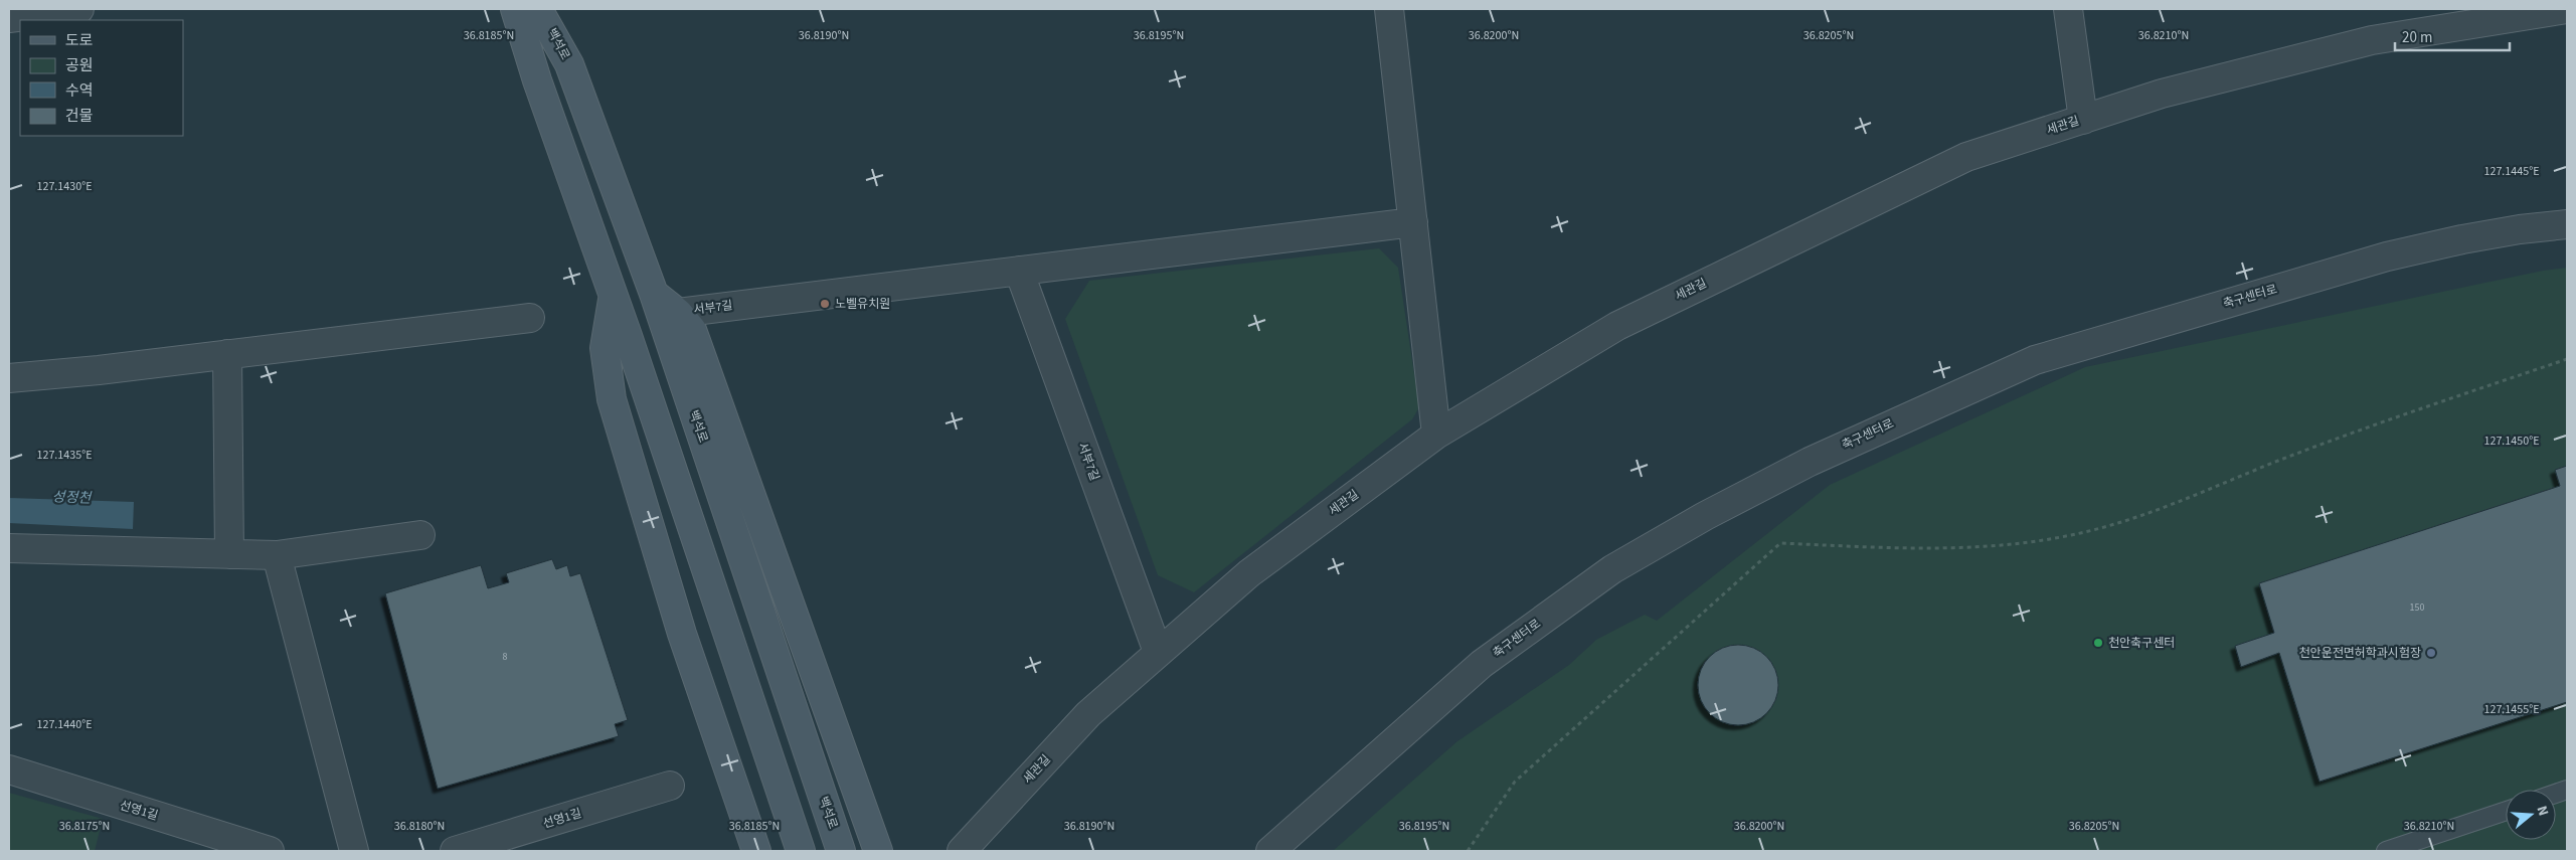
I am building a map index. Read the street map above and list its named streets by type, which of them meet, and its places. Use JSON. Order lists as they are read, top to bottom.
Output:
{
  "streets": {
    "main road": ["백석로"],
    "street": [
      "세관길",
      "축구센터로",
      "서부7길",
      "선영1길"
    ]
  },
  "crossings": [
    ["세관길", "서부7길"]
  ],
  "water": ["성정천"],
  "places": ["노벨유치원", "천안축구센터", "천안운전면허학과시험장"],
  "house_numbers": ["150", "8"],
  "legend": [
    "도로",
    "공원",
    "수역",
    "건물"
  ],
  "scale_bar": "20 m",
  "north": "right",
  "coordinates": [
    "36.8185°N",
    "36.8190°N",
    "36.8195°N",
    "36.8200°N",
    "36.8205°N",
    "36.8210°N",
    "127.1445°E",
    "127.1430°E",
    "127.1450°E",
    "127.1435°E",
    "127.1455°E",
    "127.1440°E",
    "36.8175°N",
    "36.8180°N"
  ]
}
